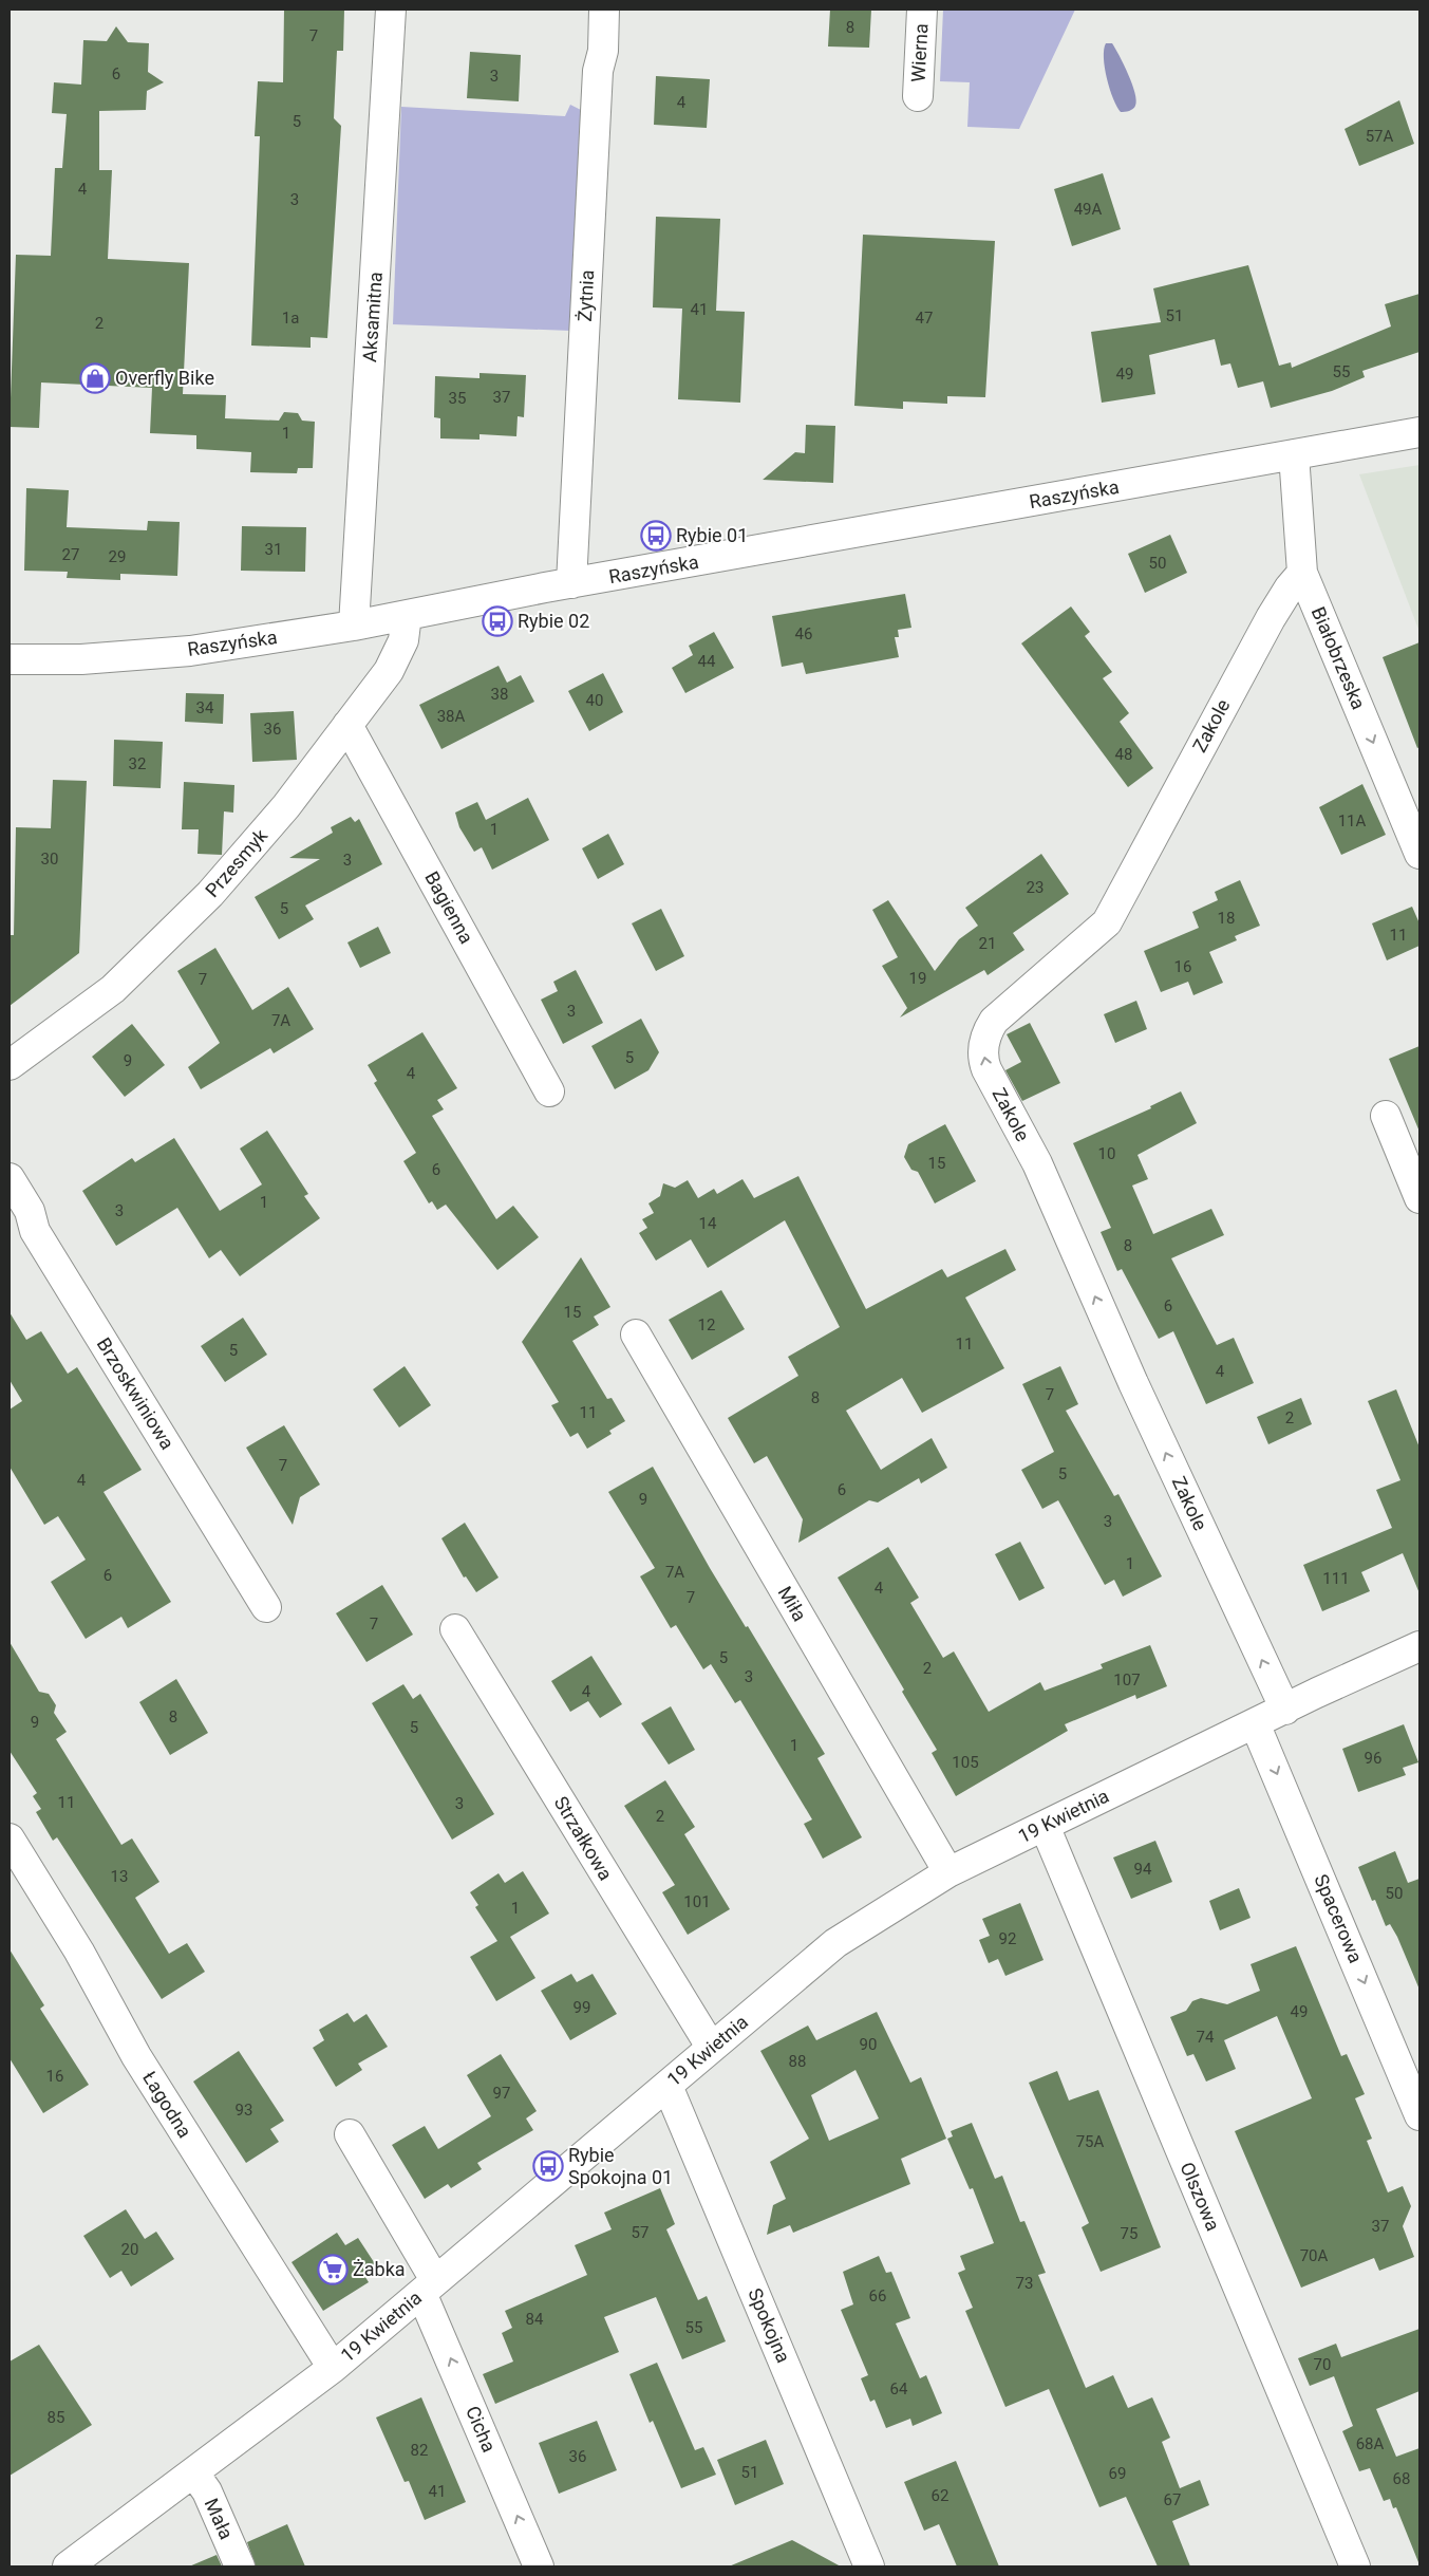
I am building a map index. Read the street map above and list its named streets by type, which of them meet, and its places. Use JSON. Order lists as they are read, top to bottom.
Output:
{
  "streets": {
    "street": [
      "Wierna",
      "Żytnia",
      "Aksamitna",
      "Raszyńska",
      "Białobrzeska",
      "Zakole",
      "Przesmyk",
      "Bagienna",
      "Brzoskwiniowa",
      "Miła",
      "19 Kwietnia",
      "Strzałkowa",
      "Spacerowa",
      "Łagodna",
      "Olszowa",
      "Spokojna",
      "Cicha",
      "Mała"
    ]
  },
  "crossings": [
    ["Żytnia", "Raszyńska"],
    ["Aksamitna", "Raszyńska"],
    ["Raszyńska", "Białobrzeska"],
    ["Raszyńska", "Przesmyk"],
    ["Białobrzeska", "Zakole"],
    ["Zakole", "19 Kwietnia"],
    ["Przesmyk", "Bagienna"],
    ["Miła", "19 Kwietnia"],
    ["19 Kwietnia", "Strzałkowa"],
    ["19 Kwietnia", "Spacerowa"],
    ["19 Kwietnia", "Łagodna"],
    ["19 Kwietnia", "Olszowa"],
    ["19 Kwietnia", "Spokojna"],
    ["19 Kwietnia", "Cicha"],
    ["19 Kwietnia", "Mała"]
  ],
  "one_way": [
    "Białobrzeska",
    "Zakole",
    "Spacerowa",
    "Cicha"
  ],
  "places": {
    "shop": ["Overfly Bike"],
    "bus stop": ["Rybie 01", "Rybie 02", "Rybie Spokojna 01"],
    "supermarket": ["Żabka"]
  },
  "house_numbers": [
    "8",
    "7",
    "6",
    "3",
    "4",
    "5",
    "57A",
    "4",
    "3",
    "49A",
    "41",
    "51",
    "1a",
    "47",
    "2",
    "55",
    "49",
    "37",
    "35",
    "1",
    "31",
    "27",
    "29",
    "50",
    "46",
    "44",
    "38",
    "40",
    "34",
    "38A",
    "36",
    "48",
    "32",
    "11A",
    "1",
    "30",
    "3",
    "23",
    "5",
    "18",
    "11",
    "21",
    "16",
    "19",
    "7",
    "3",
    "7A",
    "5",
    "9",
    "4",
    "10",
    "15",
    "6",
    "1",
    "3",
    "14",
    "8",
    "6",
    "15",
    "12",
    "11",
    "5",
    "4",
    "7",
    "8",
    "11",
    "2",
    "7",
    "5",
    "4",
    "6",
    "9",
    "3",
    "1",
    "7A",
    "6",
    "111",
    "4",
    "7",
    "7",
    "5",
    "2",
    "3",
    "107",
    "4",
    "8",
    "9",
    "5",
    "1",
    "96",
    "105",
    "11",
    "3",
    "2",
    "94",
    "13",
    "50",
    "101",
    "1",
    "92",
    "99",
    "49",
    "74",
    "90",
    "88",
    "16",
    "97",
    "93",
    "75A",
    "37",
    "57",
    "75",
    "20",
    "70A",
    "73",
    "66",
    "84",
    "55",
    "70",
    "64",
    "85",
    "68A",
    "82",
    "36",
    "51",
    "69",
    "68",
    "41",
    "62",
    "67"
  ]
}
